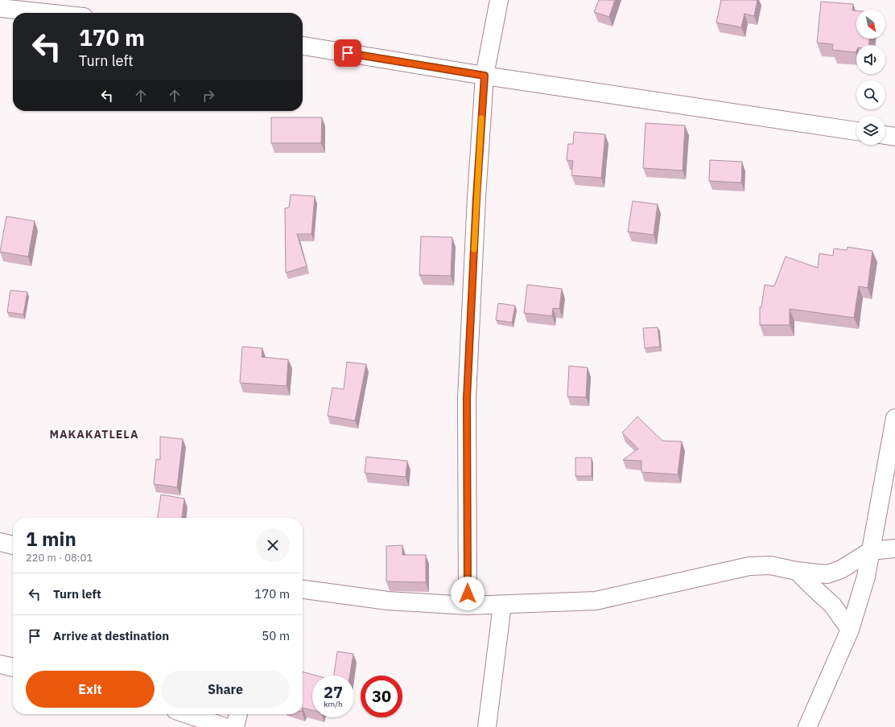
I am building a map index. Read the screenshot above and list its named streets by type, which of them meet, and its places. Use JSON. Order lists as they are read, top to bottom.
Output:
{
  "districts": ["MAKAKATLELA"],
  "north": "bottom right",
  "page": {
    "turn": ["170 m", "Turn left"],
    "heading": ["1 min", "220 m · 08:01"],
    "list": [
      {
        "name": "Turn left",
        "value": "170 m"
      },
      {
        "name": "Arrive at destination",
        "value": "50 m"
      }
    ],
    "buttons": ["Exit", "Share"],
    "speed": "27 km/h",
    "limit": "30"
  }
}
